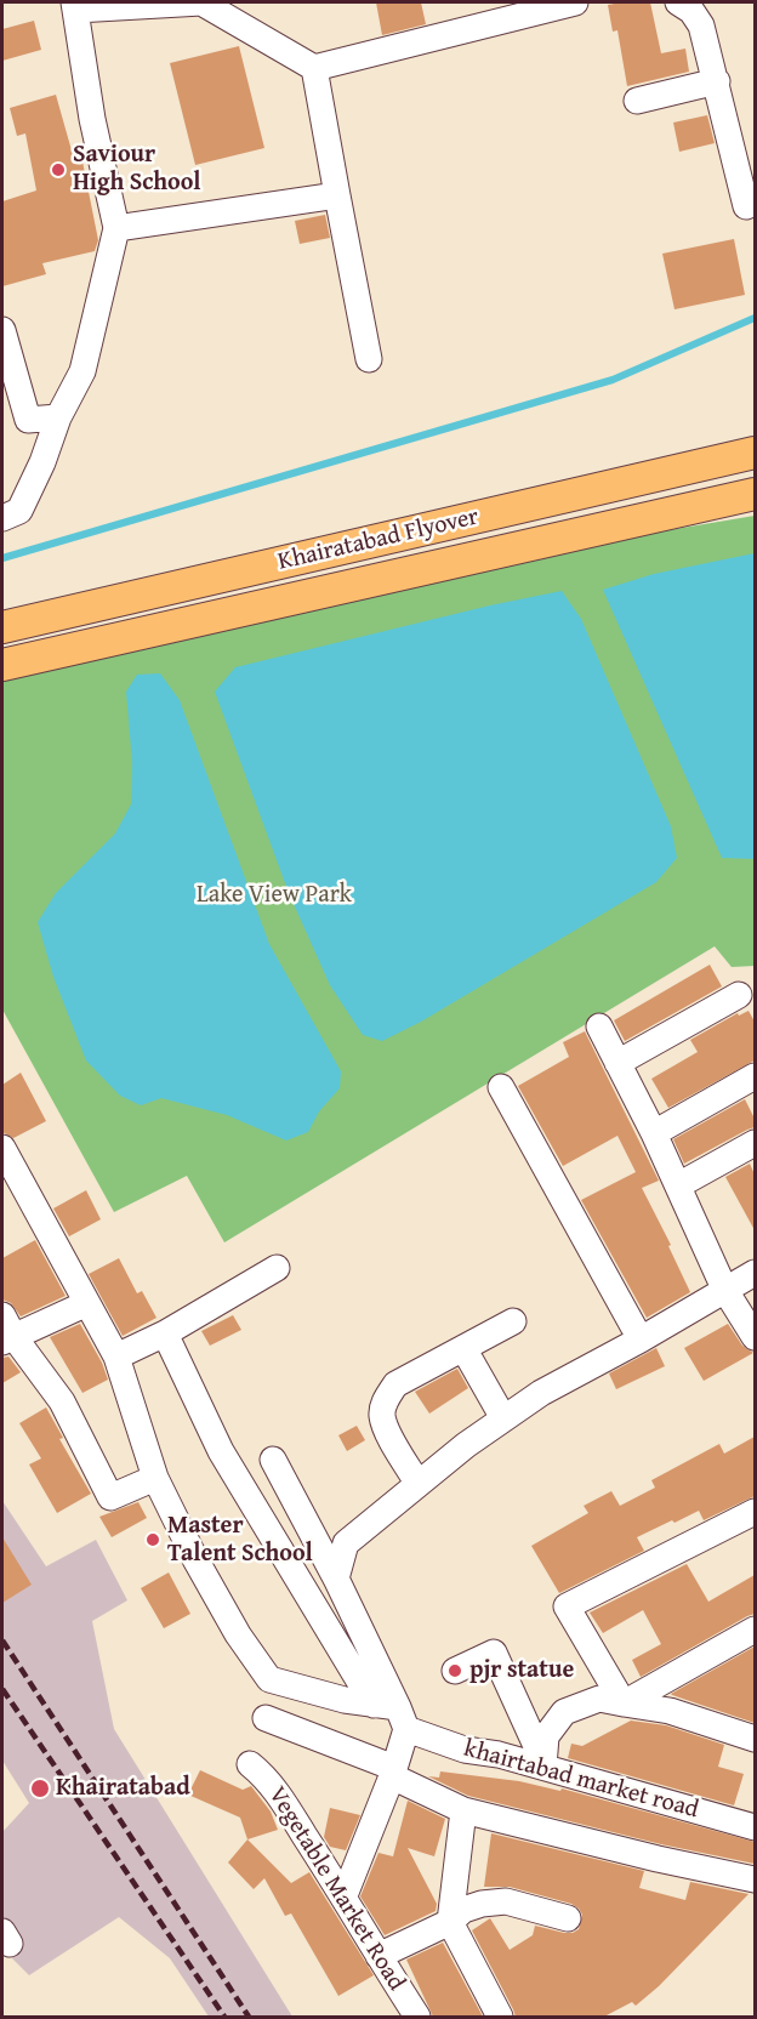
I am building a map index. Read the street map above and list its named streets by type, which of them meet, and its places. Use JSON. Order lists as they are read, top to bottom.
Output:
{
  "streets": {
    "main road": ["Khairatabad Flyover"],
    "street": ["khairtabad market road", "Vegetable Market Road"]
  },
  "parks": ["Lake View Park"],
  "places": [
    "Saviour High School",
    "Master Talent School",
    "pjr statue",
    "Khairatabad"
  ]
}
